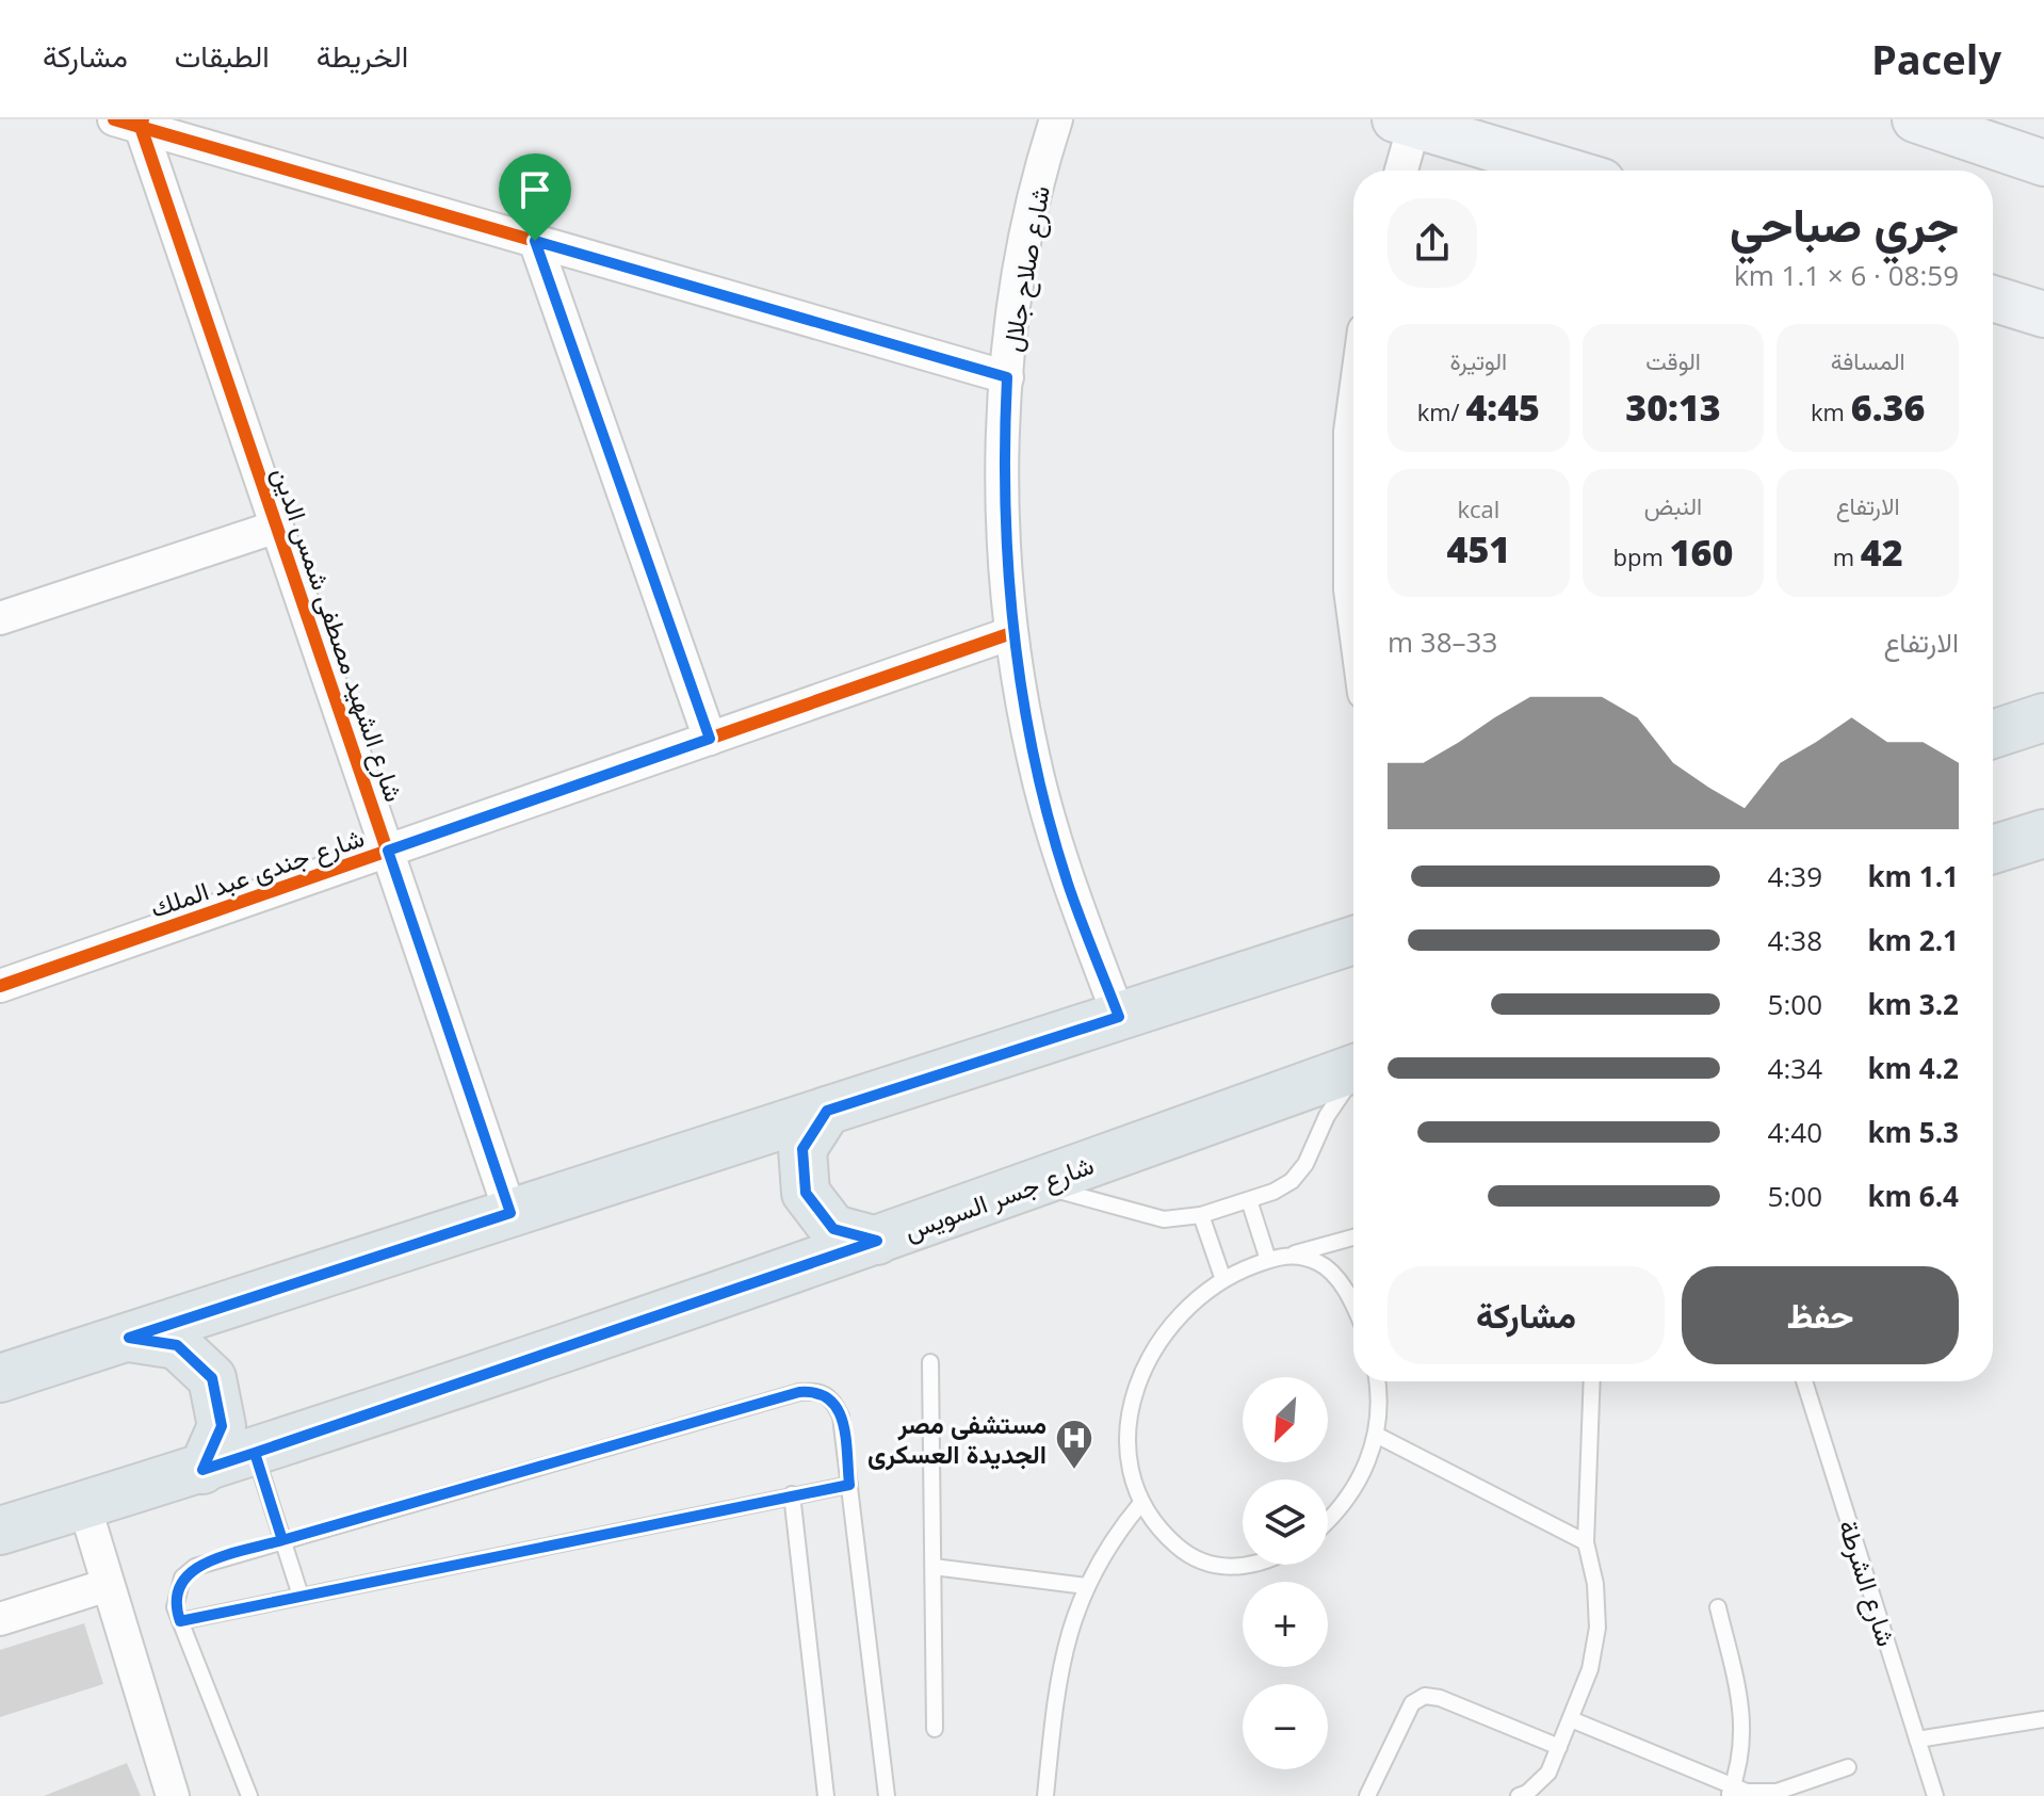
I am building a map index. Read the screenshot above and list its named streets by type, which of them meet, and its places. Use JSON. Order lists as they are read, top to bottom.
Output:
{
  "streets": {
    "main road": ["شارع جسر السويس"],
    "street": ["شارع صلاح جلال", "شارع الشهيد مصطفى شمس الدين", "شارع جندى عبد الملك"],
    "lane": ["شارع الشرطة"]
  },
  "crossings": [
    ["شارع صلاح جلال", "شارع جندى عبد الملك"],
    ["شارع الشهيد مصطفى شمس الدين", "شارع جندى عبد الملك"]
  ],
  "places": {
    "hospital": ["مستشفى مصر الجديدة العسكرى"]
  },
  "north": "bottom left",
  "page": {
    "header": "Pacely",
    "nav": ["الخريطة", "الطبقات", "مشاركة"],
    "heading": ["جري صباحي", "08:59 · 6 × 1.1 km"],
    "stats": [
      ["المسافة", "6.36 km"],
      ["الوقت", "30:13"],
      ["الوتيرة", "4:45 /km"],
      ["الارتفاع", "42 m"],
      ["النبض", "160 bpm"],
      ["kcal", "451"]
    ],
    "chart": ["الارتفاع", "33–38 m"],
    "list": [
      {
        "name": "1.1 km",
        "note": "4:39"
      },
      {
        "name": "2.1 km",
        "note": "4:38"
      },
      {
        "name": "3.2 km",
        "note": "5:00"
      },
      {
        "name": "4.2 km",
        "note": "4:34"
      },
      {
        "name": "5.3 km",
        "note": "4:40"
      },
      {
        "name": "6.4 km",
        "note": "5:00"
      }
    ],
    "buttons": ["حفظ", "مشاركة"],
    "map_buttons": ["+", "−"]
  }
}
